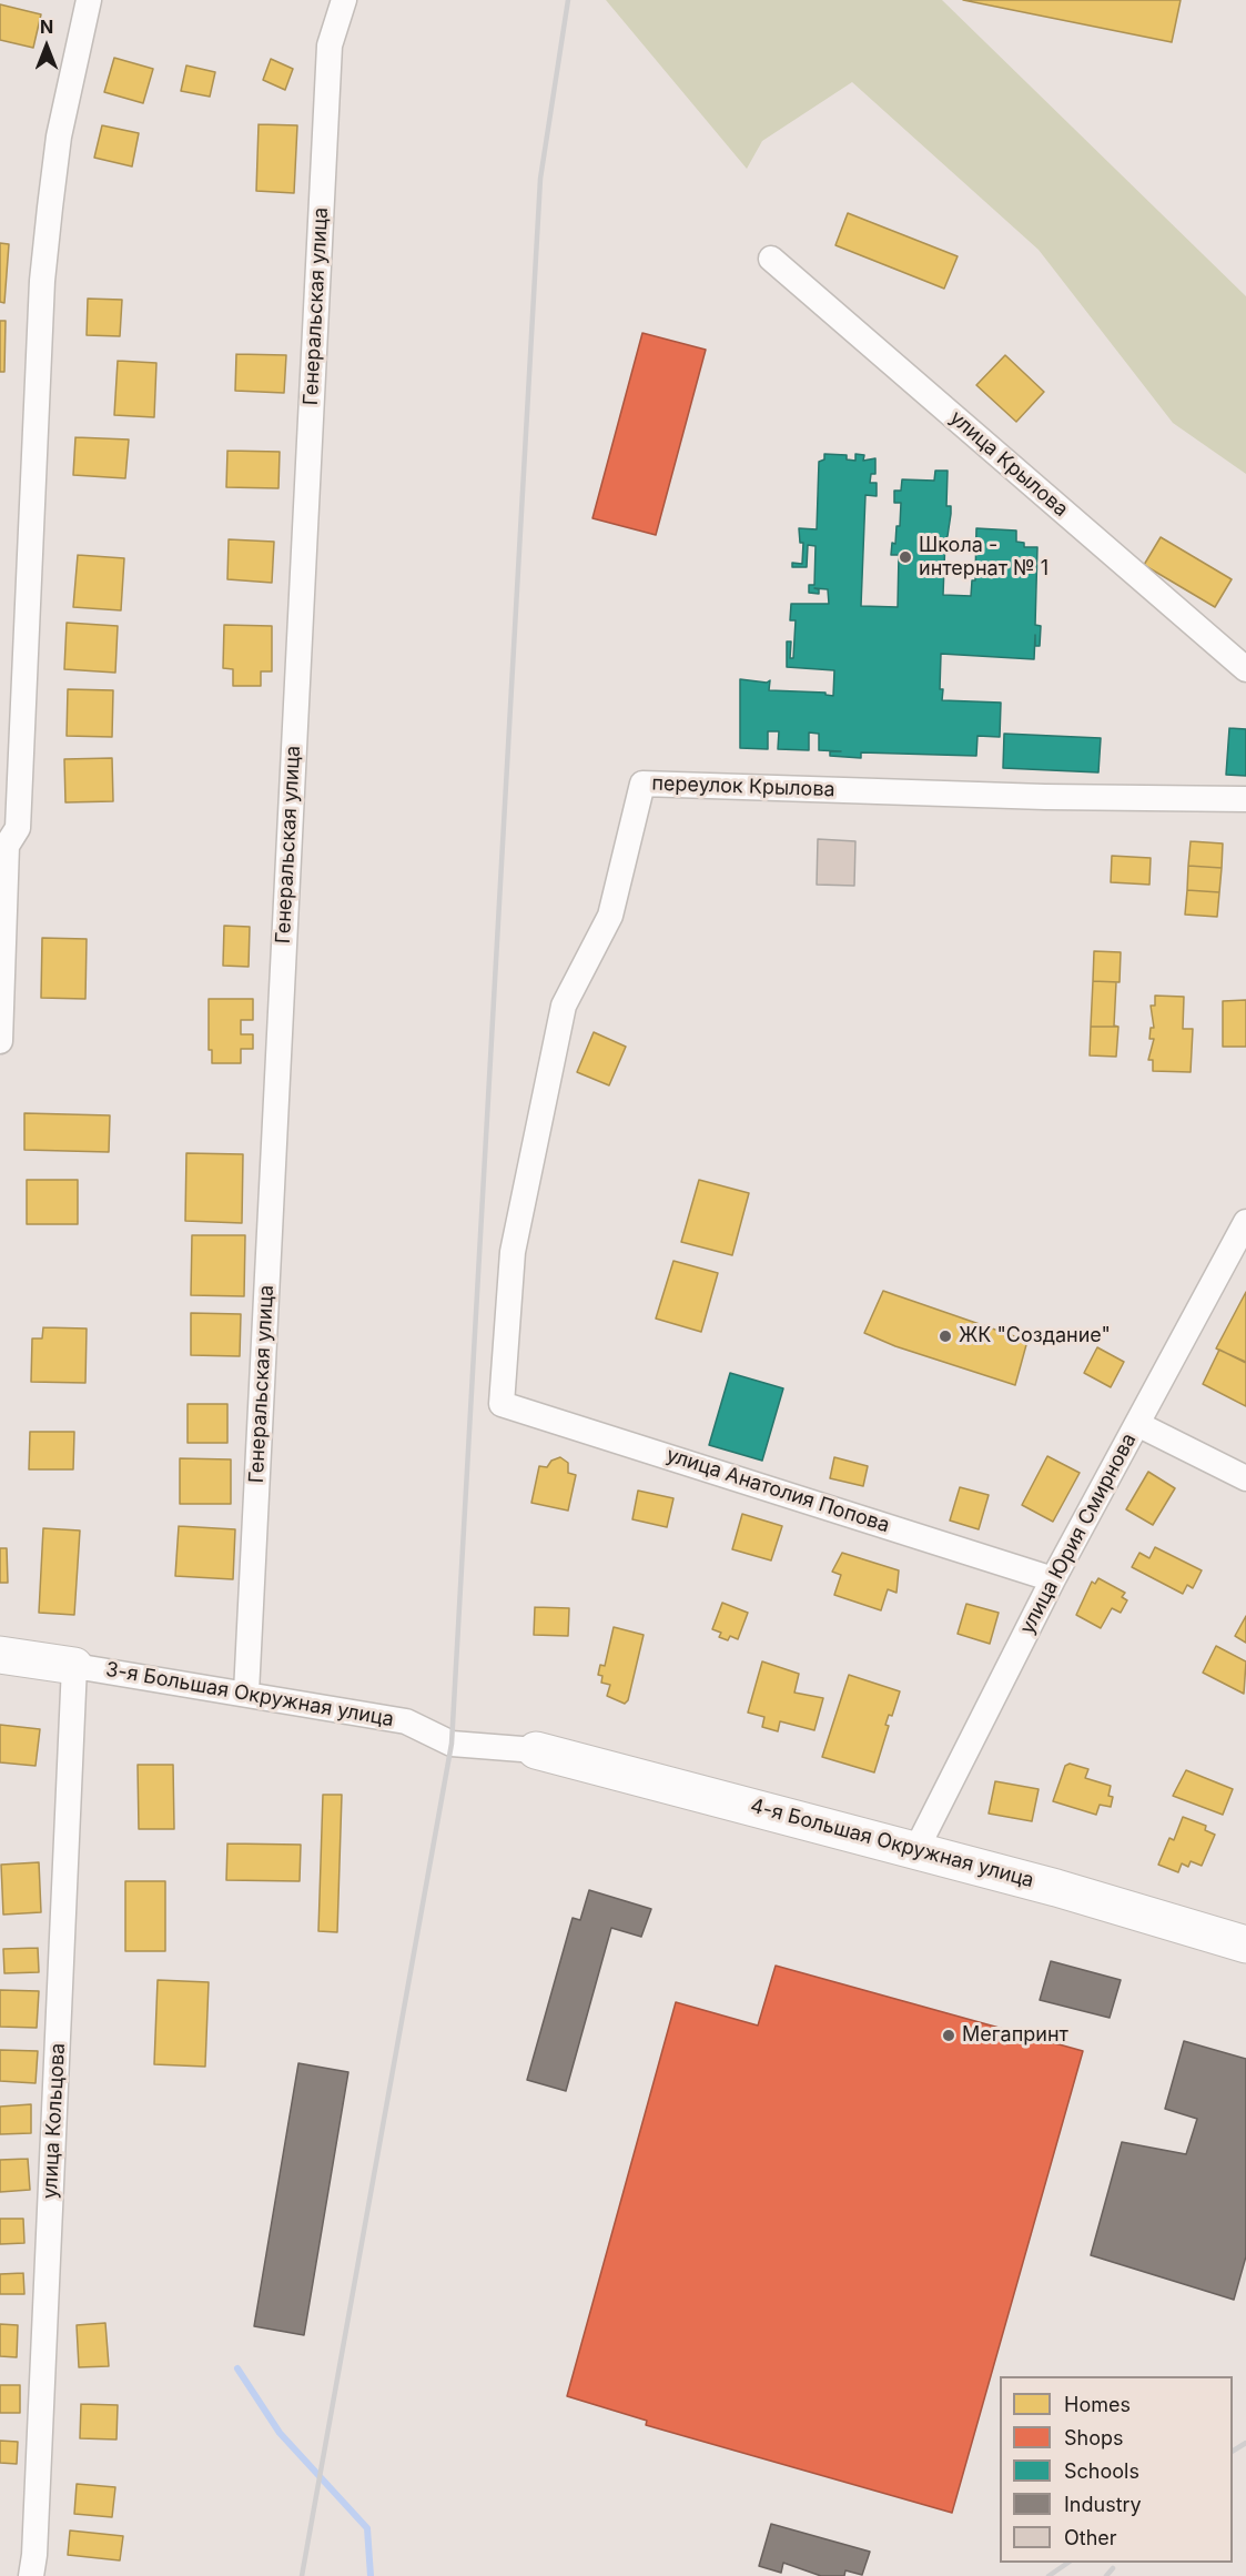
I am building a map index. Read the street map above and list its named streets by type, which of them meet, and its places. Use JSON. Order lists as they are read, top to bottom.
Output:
{
  "streets": {
    "street": [
      "Генеральская улица",
      "улица Крылова",
      "переулок Крылова",
      "улица Анатолия Попова",
      "улица Юрия Смирнова",
      "3-я Большая Окружная улица",
      "4-я Большая Окружная улица",
      "улица Кольцова"
    ]
  },
  "crossings": [
    ["Генеральская улица", "3-я Большая Окружная улица"],
    ["переулок Крылова", "улица Анатолия Попова"],
    ["улица Анатолия Попова", "улица Юрия Смирнова"],
    ["улица Юрия Смирнова", "4-я Большая Окружная улица"],
    ["3-я Большая Окружная улица", "4-я Большая Окружная улица"],
    ["3-я Большая Окружная улица", "улица Кольцова"]
  ],
  "places": ["Школа - интернат № 1", "ЖК \"Создание\"", "Мегапринт"],
  "legend": [
    "Homes",
    "Shops",
    "Schools",
    "Industry",
    "Other"
  ],
  "north": "top"
}
